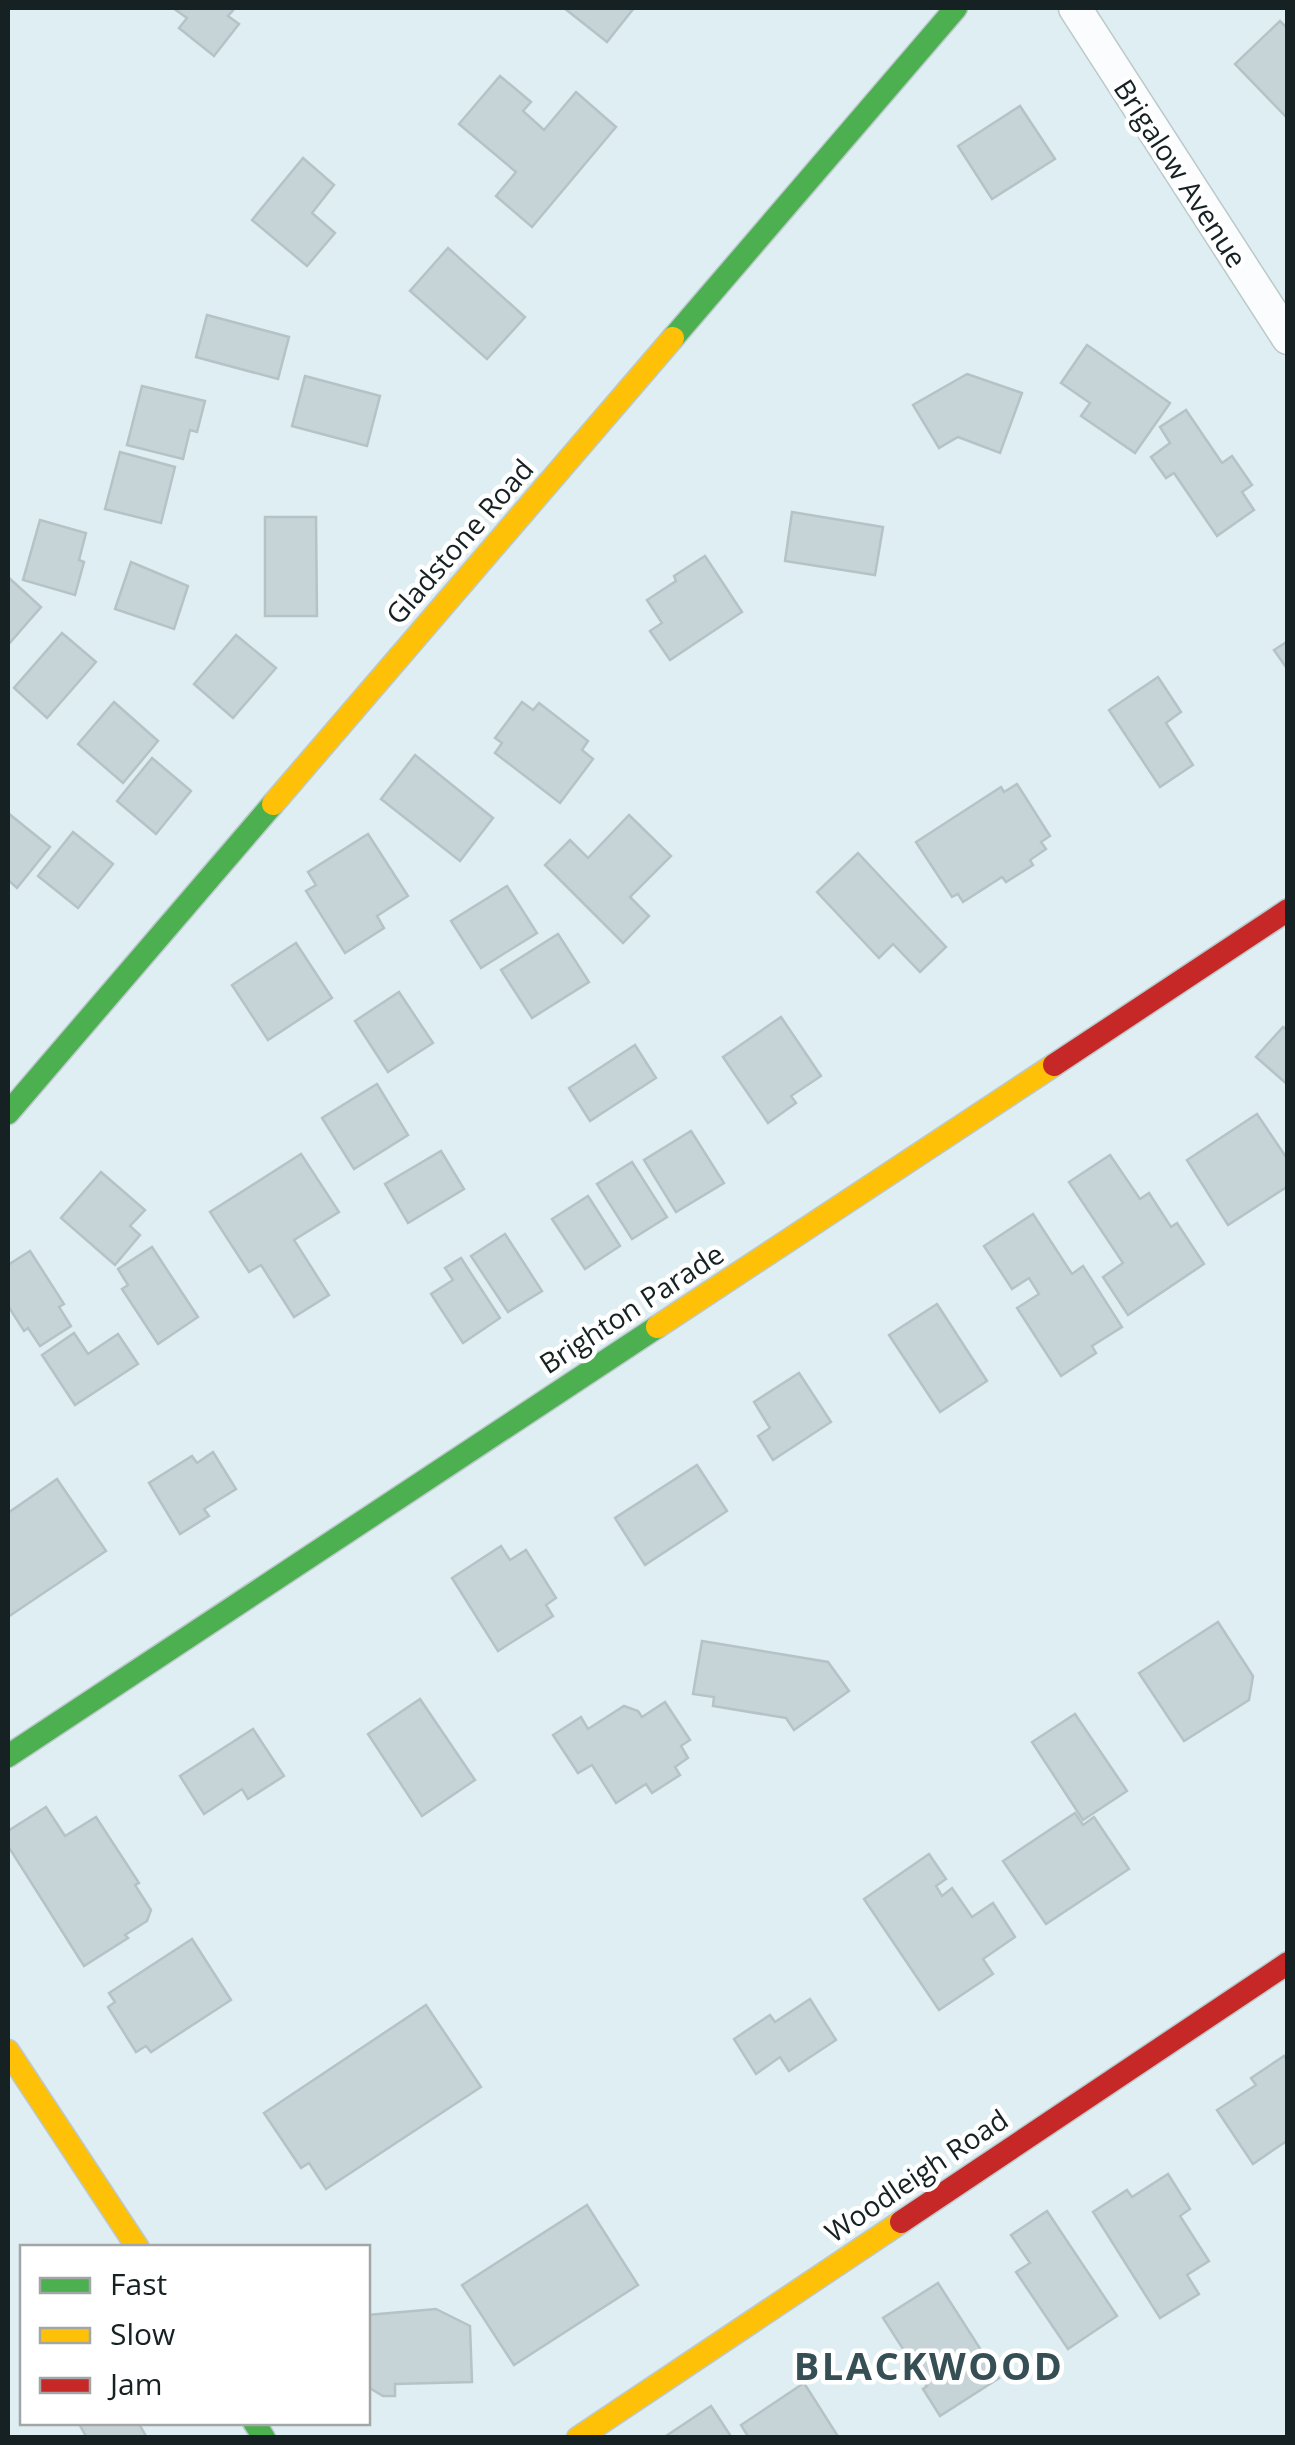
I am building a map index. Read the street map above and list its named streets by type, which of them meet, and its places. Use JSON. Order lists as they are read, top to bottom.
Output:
{
  "streets": {
    "street": [
      "Brigalow Avenue",
      "Gladstone Road",
      "Brighton Parade",
      "Woodleigh Road"
    ]
  },
  "districts": ["BLACKWOOD"],
  "legend": ["Fast", "Slow", "Jam"]
}
